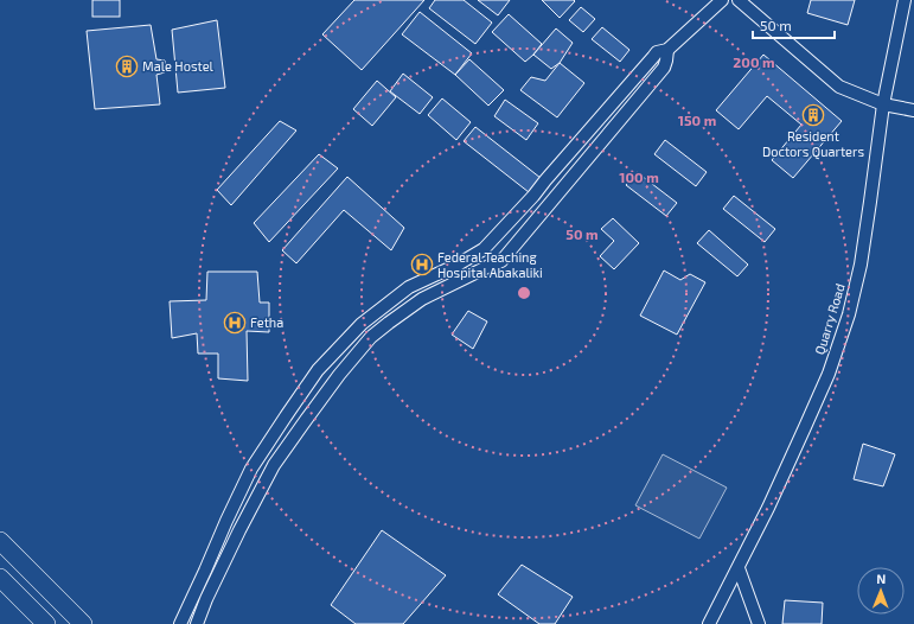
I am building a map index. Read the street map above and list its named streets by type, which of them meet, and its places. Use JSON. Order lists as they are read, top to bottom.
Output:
{
  "streets": {
    "street": ["Quarry Road"]
  },
  "places": {
    "building": ["Male Hostel", "Resident Doctors Quarters"],
    "hospital": ["Federal Teaching Hospital Abakaliki", "Fetha"]
  },
  "scale_bar": "50 m",
  "north": "top",
  "rings": [
    "200 m",
    "150 m",
    "100 m",
    "50 m"
  ]
}
